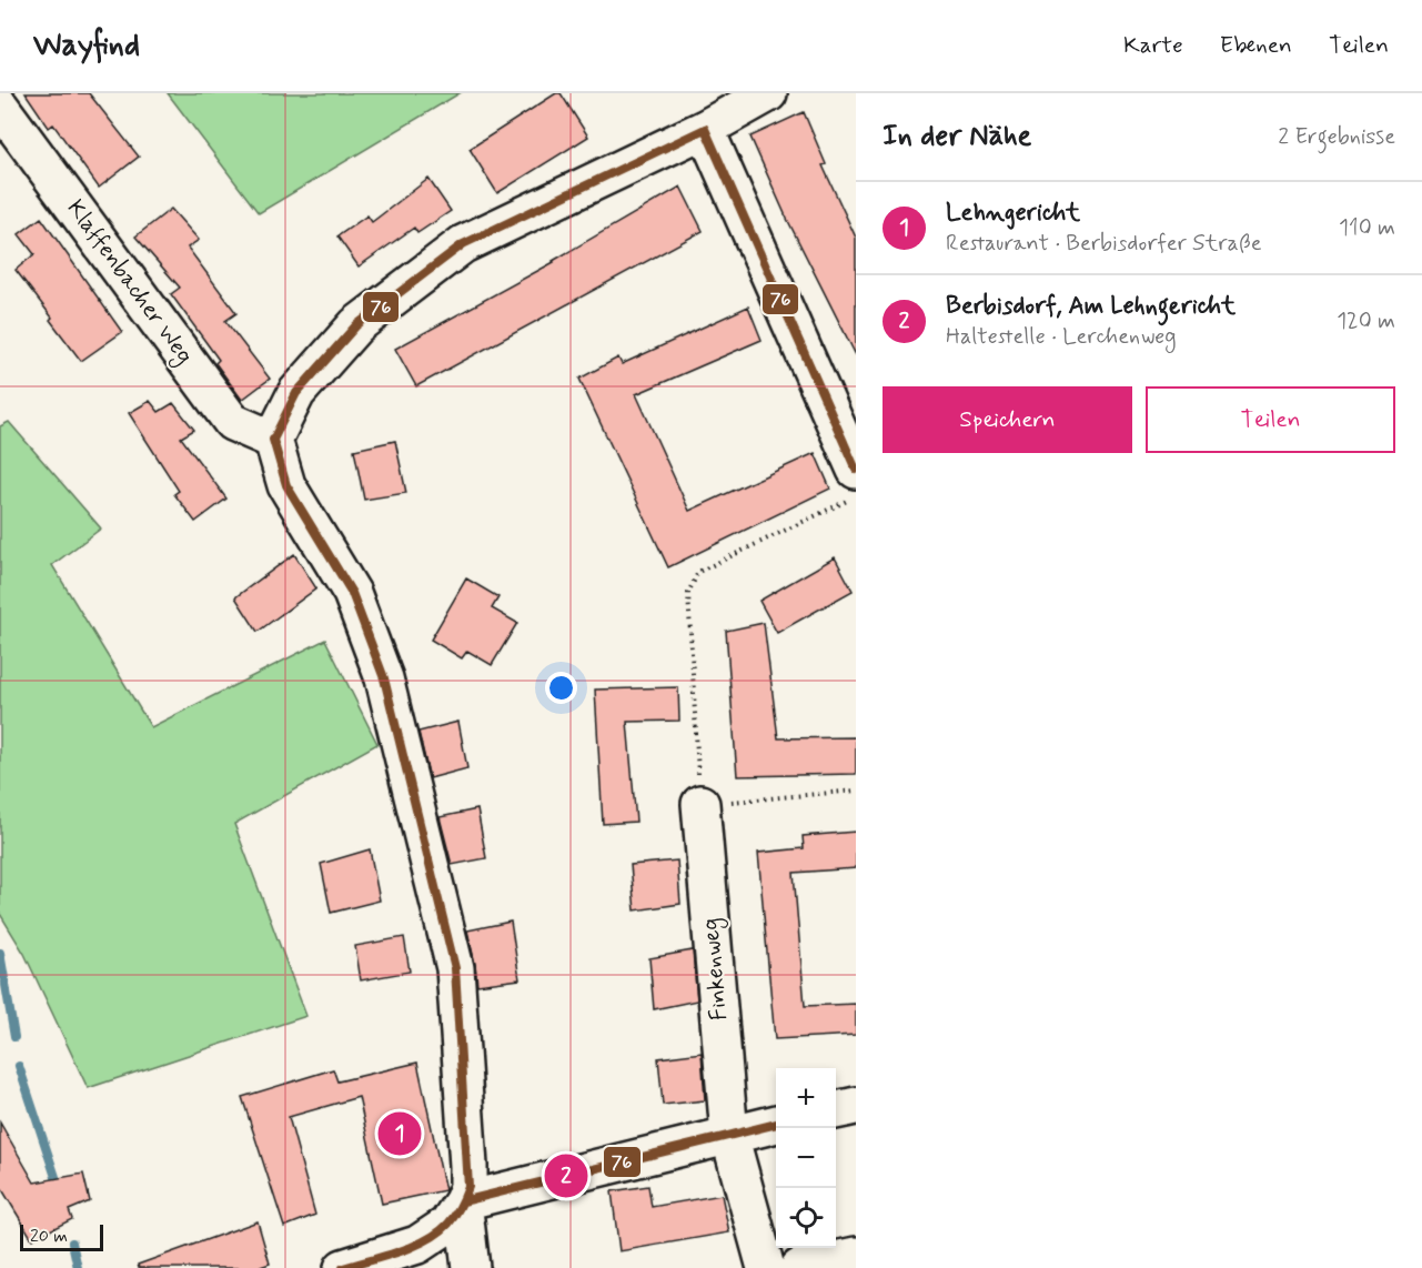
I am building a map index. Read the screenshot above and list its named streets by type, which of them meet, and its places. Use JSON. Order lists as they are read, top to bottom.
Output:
{
  "streets": {
    "street": ["Klaffenbacher Weg", "Finkenweg"]
  },
  "lines": ["transit line 76"],
  "scale_bar": "20 m",
  "page": {
    "header": "Wayfind",
    "nav": ["Karte", "Ebenen", "Teilen"],
    "heading": ["In der Nähe", "2 Ergebnisse"],
    "list": [
      {
        "mark": "1",
        "name": "Lehngericht",
        "note": "Restaurant · Berbisdorfer Straße",
        "value": "110 m"
      },
      {
        "mark": "2",
        "name": "Berbisdorf, Am Lehngericht",
        "note": "Haltestelle · Lerchenweg",
        "value": "120 m"
      }
    ],
    "buttons": ["Speichern", "Teilen"],
    "map_buttons": ["+", "−"],
    "pins": ["1", "2"],
    "scale": "20 m"
  }
}
